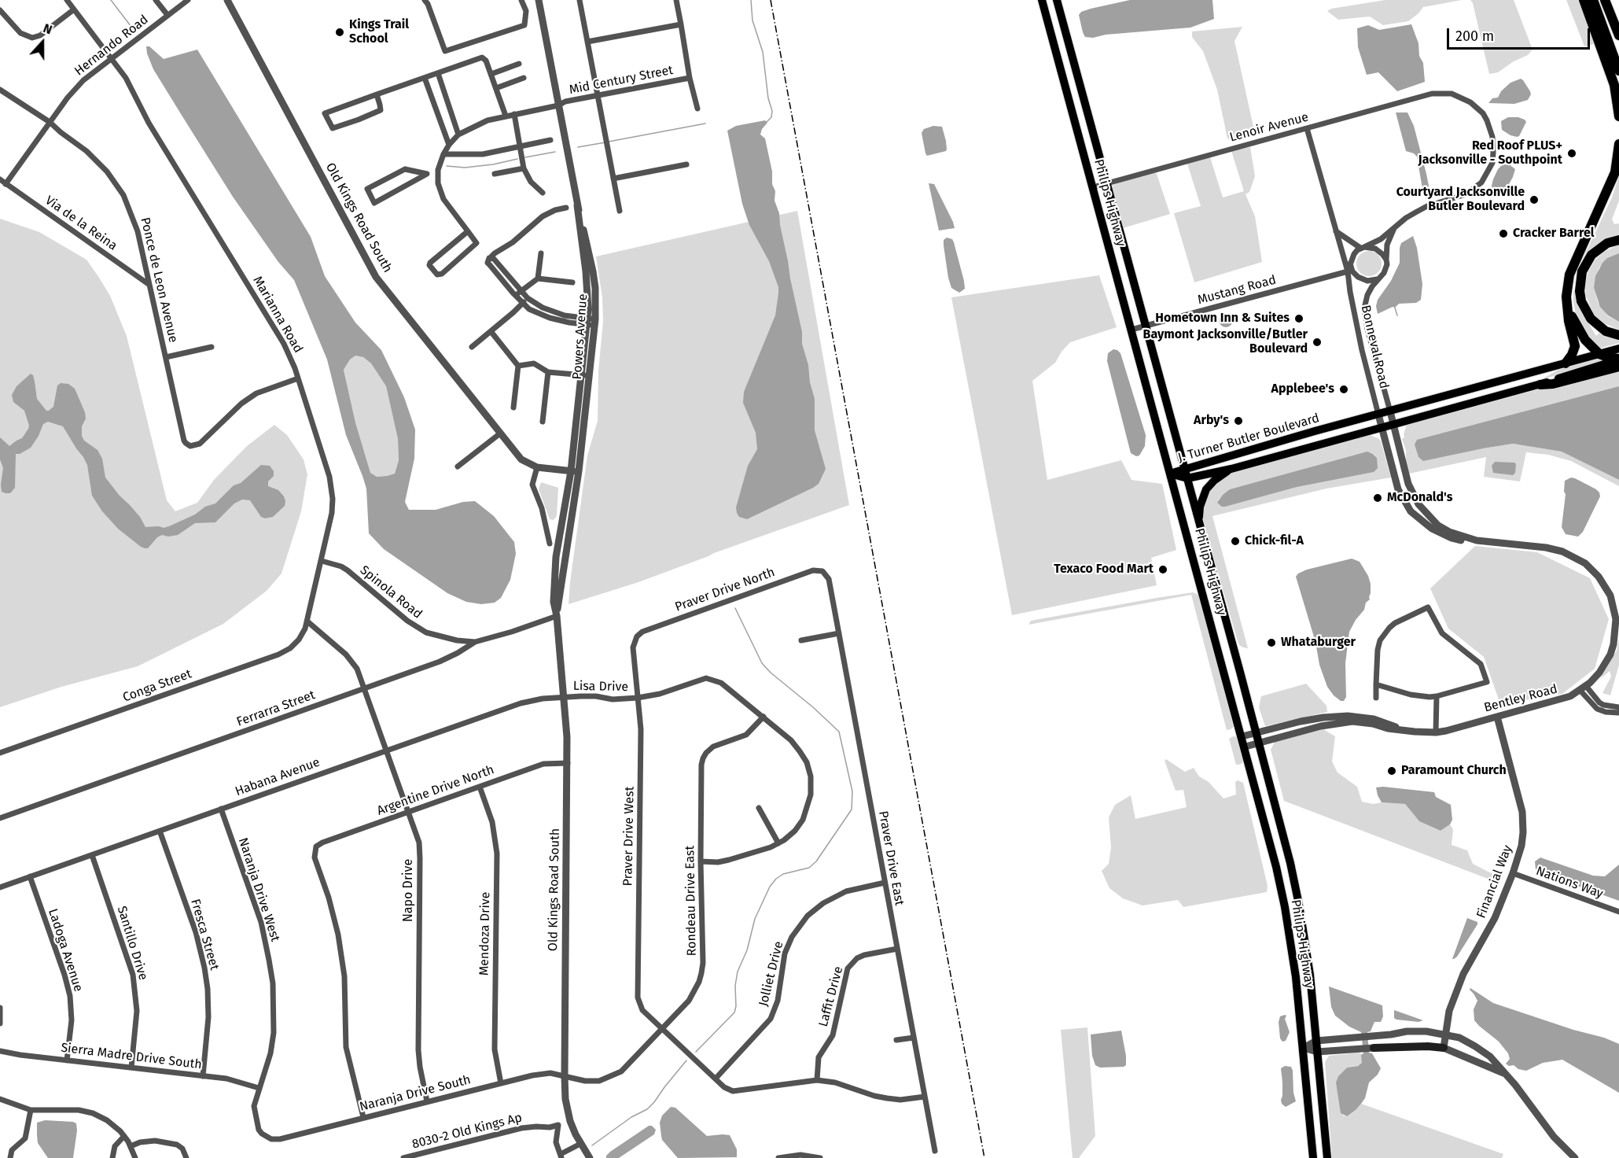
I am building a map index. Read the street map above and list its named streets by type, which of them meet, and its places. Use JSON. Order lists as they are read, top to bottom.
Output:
{
  "streets": {
    "main road": ["Philips Highway", "J. Turner Butler Boulevard"],
    "street": [
      "Hernando Road",
      "Mid Century Street",
      "Lenoir Avenue",
      "Old Kings Road South",
      "Via de la Reina",
      "Ponce de Leon Avenue",
      "Mustang Road",
      "Marianna Road",
      "Powers Avenue",
      "Bonneval Road",
      "Praver Drive North",
      "Spinola Road",
      "Conga Street",
      "Lisa Drive",
      "Bentley Road",
      "Ferrarra Street",
      "Habana Avenue",
      "Argentine Drive North",
      "Praver Drive West",
      "Praver Drive East",
      "Financial Way",
      "Nations Way",
      "Naranja Drive West",
      "Napo Drive",
      "Rondeau Drive East",
      "Mendoza Drive",
      "Fresca Street",
      "Santillo Drive",
      "Ladoga Avenue",
      "Jolliet Drive",
      "Laffit Drive",
      "Sierra Madre Drive South",
      "Naranja Drive South",
      "8030-2 Old Kings Ap"
    ]
  },
  "crossings": [
    ["Hernando Road", "Via de la Reina"],
    ["Hernando Road", "Ponce de Leon Avenue"],
    ["Hernando Road", "Marianna Road"],
    ["Mid Century Street", "Powers Avenue"],
    ["Lenoir Avenue", "Philips Highway"],
    ["Lenoir Avenue", "Bonneval Road"],
    ["Philips Highway", "Mustang Road"],
    ["Philips Highway", "J. Turner Butler Boulevard"],
    ["Philips Highway", "Bentley Road"],
    ["Old Kings Road South", "Powers Avenue"],
    ["Old Kings Road South", "Lisa Drive"],
    ["Old Kings Road South", "Ferrarra Street"],
    ["Old Kings Road South", "Habana Avenue"],
    ["Old Kings Road South", "Argentine Drive North"],
    ["Old Kings Road South", "Rondeau Drive East"],
    ["Old Kings Road South", "Naranja Drive South"],
    ["Old Kings Road South", "8030-2 Old Kings Ap"],
    ["Via de la Reina", "Ponce de Leon Avenue"],
    ["Ponce de Leon Avenue", "Marianna Road"],
    ["Mustang Road", "Bonneval Road"],
    ["Marianna Road", "Spinola Road"],
    ["Marianna Road", "Conga Street"],
    ["Bonneval Road", "J. Turner Butler Boulevard"],
    ["Bonneval Road", "Bentley Road"],
    ["J. Turner Butler Boulevard", "Bentley Road"],
    ["Praver Drive North", "Praver Drive West"],
    ["Praver Drive North", "Praver Drive East"],
    ["Spinola Road", "Ferrarra Street"],
    ["Lisa Drive", "Habana Avenue"],
    ["Lisa Drive", "Praver Drive West"],
    ["Lisa Drive", "Rondeau Drive East"],
    ["Bentley Road", "Financial Way"],
    ["Ferrarra Street", "Napo Drive"],
    ["Habana Avenue", "Naranja Drive West"],
    ["Habana Avenue", "Napo Drive"],
    ["Habana Avenue", "Fresca Street"],
    ["Habana Avenue", "Santillo Drive"],
    ["Habana Avenue", "Ladoga Avenue"],
    ["Argentine Drive North", "Napo Drive"],
    ["Argentine Drive North", "Mendoza Drive"],
    ["Argentine Drive North", "Naranja Drive South"],
    ["Praver Drive West", "Praver Drive East"],
    ["Praver Drive West", "Rondeau Drive East"],
    ["Praver Drive West", "Jolliet Drive"],
    ["Praver Drive West", "Laffit Drive"],
    ["Praver Drive East", "Jolliet Drive"],
    ["Praver Drive East", "Laffit Drive"],
    ["Financial Way", "Nations Way"],
    ["Naranja Drive West", "Sierra Madre Drive South"],
    ["Naranja Drive West", "Naranja Drive South"],
    ["Napo Drive", "Naranja Drive South"],
    ["Rondeau Drive East", "Naranja Drive South"],
    ["Mendoza Drive", "Naranja Drive South"],
    ["Fresca Street", "Sierra Madre Drive South"],
    ["Santillo Drive", "Sierra Madre Drive South"],
    ["Ladoga Avenue", "Sierra Madre Drive South"]
  ],
  "places": [
    "Kings Trail School",
    "Red Roof PLUS+ Jacksonville - Southpoint",
    "Courtyard Jacksonville Butler Boulevard",
    "Cracker Barrel",
    "Hometown Inn & Suites",
    "Baymont Jacksonville/Butler Boulevard",
    "Applebee's",
    "Arby's",
    "McDonald's",
    "Chick-fil-A",
    "Texaco Food Mart",
    "Whataburger",
    "Paramount Church"
  ],
  "scale_bar": "200 m",
  "north": "top"
}
